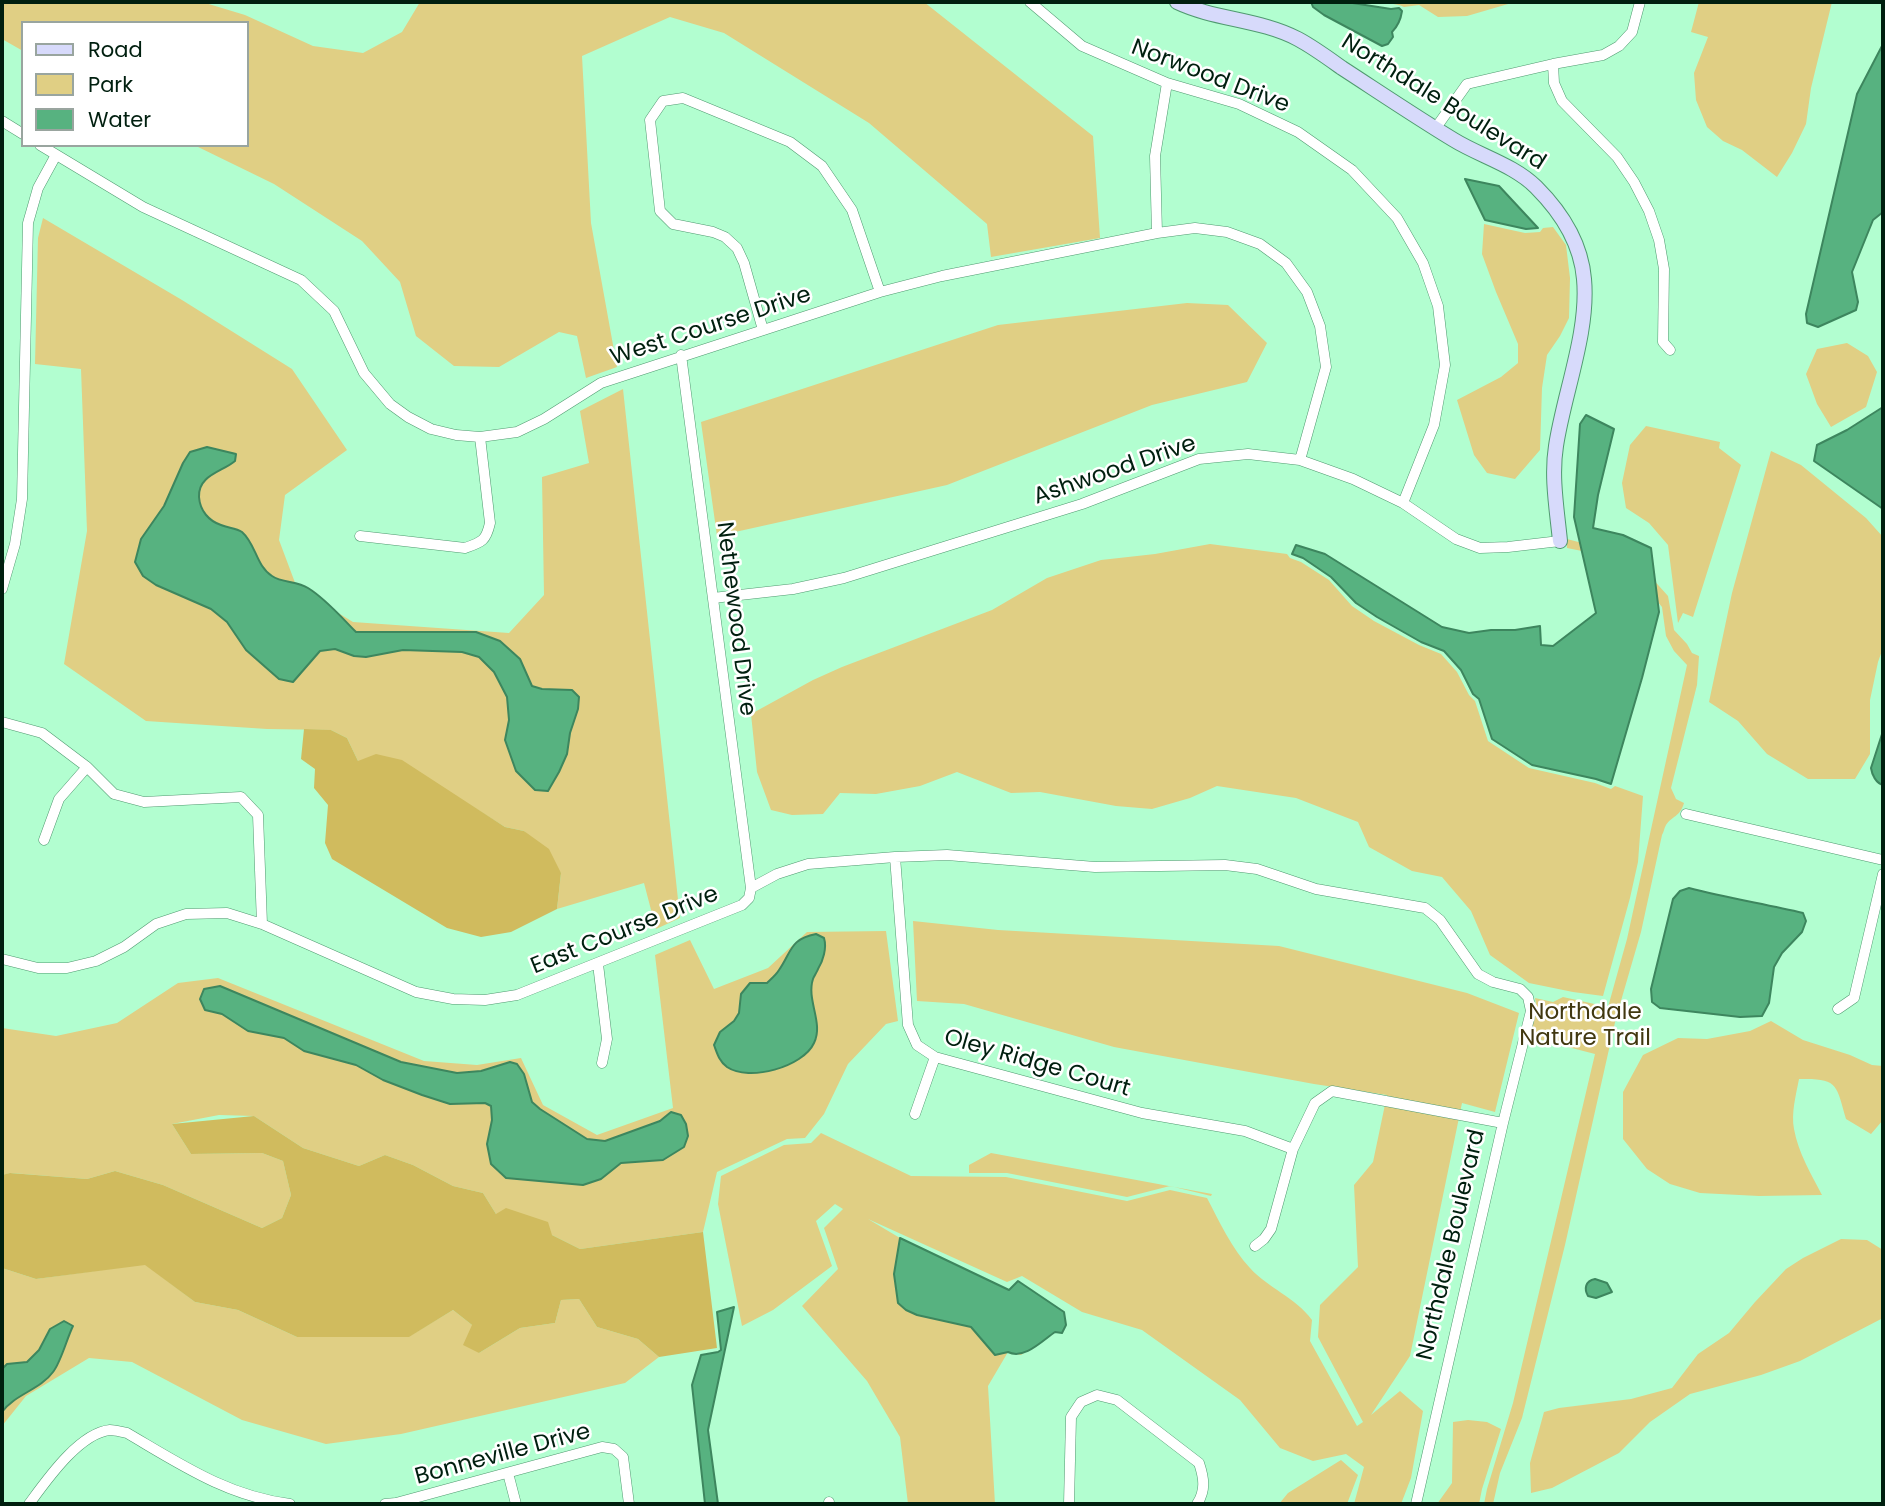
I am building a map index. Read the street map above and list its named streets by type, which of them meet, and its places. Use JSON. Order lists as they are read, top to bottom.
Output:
{
  "streets": {
    "street": [
      "Norwood Drive",
      "Northdale Boulevard",
      "West Course Drive",
      "Ashwood Drive",
      "Nethewood Drive",
      "East Course Drive",
      "Oley Ridge Court",
      "Bonneville Drive"
    ]
  },
  "crossings": [
    ["Norwood Drive", "Ashwood Drive"],
    ["Northdale Boulevard", "Ashwood Drive"],
    ["Northdale Boulevard", "East Course Drive"],
    ["West Course Drive", "Ashwood Drive"],
    ["West Course Drive", "Nethewood Drive"],
    ["Ashwood Drive", "Nethewood Drive"],
    ["Nethewood Drive", "East Course Drive"],
    ["East Course Drive", "Oley Ridge Court"]
  ],
  "parks": ["Northdale Nature Trail"],
  "legend": ["Road", "Park", "Water"]
}
